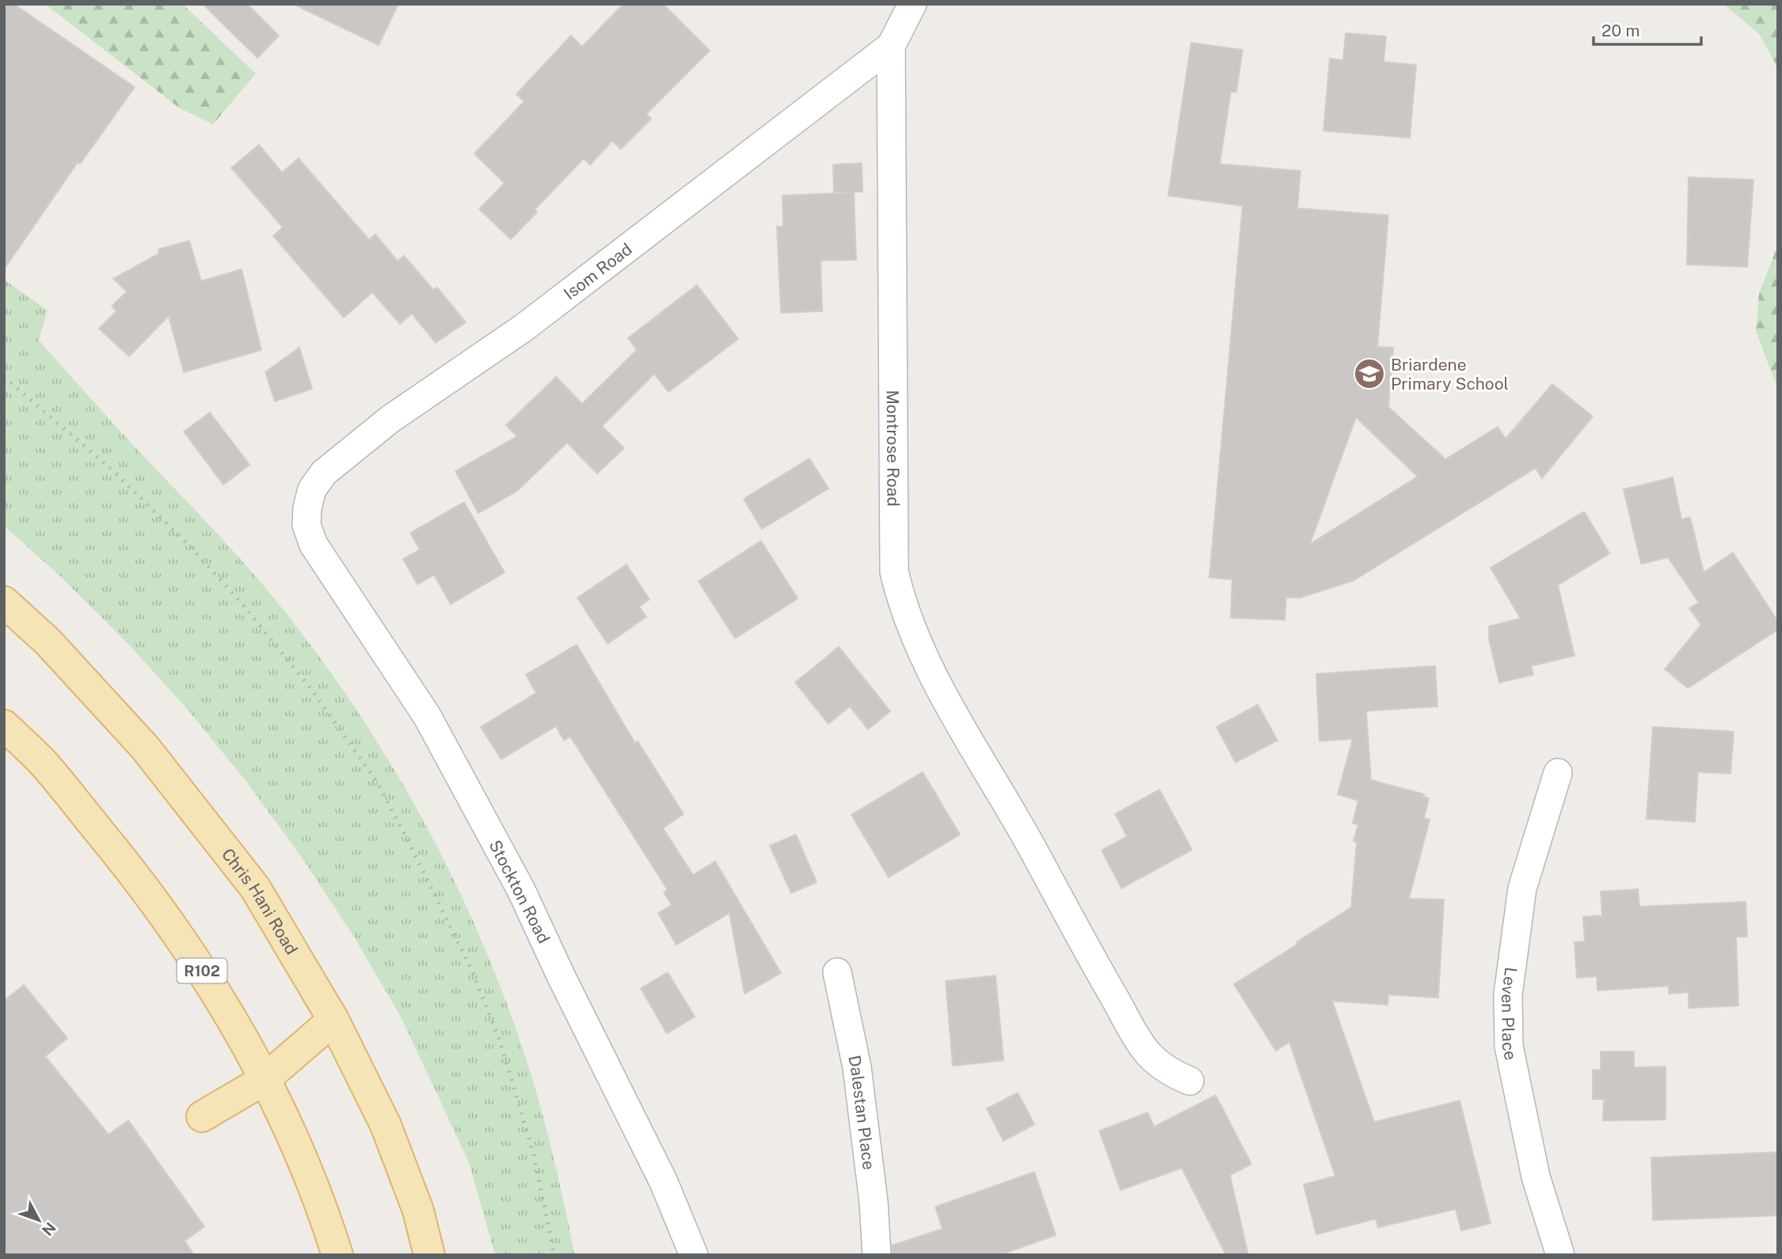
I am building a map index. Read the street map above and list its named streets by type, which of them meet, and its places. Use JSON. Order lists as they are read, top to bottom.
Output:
{
  "streets": {
    "main road": ["Chris Hani Road", "R102"],
    "street": [
      "Isom Road",
      "Montrose Road",
      "Stockton Road",
      "Leven Place",
      "Dalestan Place"
    ]
  },
  "crossings": [
    ["Isom Road", "Montrose Road"],
    ["Isom Road", "Stockton Road"]
  ],
  "places": {
    "school or university": ["Briardene Primary School"]
  },
  "scale_bar": "20 m",
  "north": "bottom right"
}
